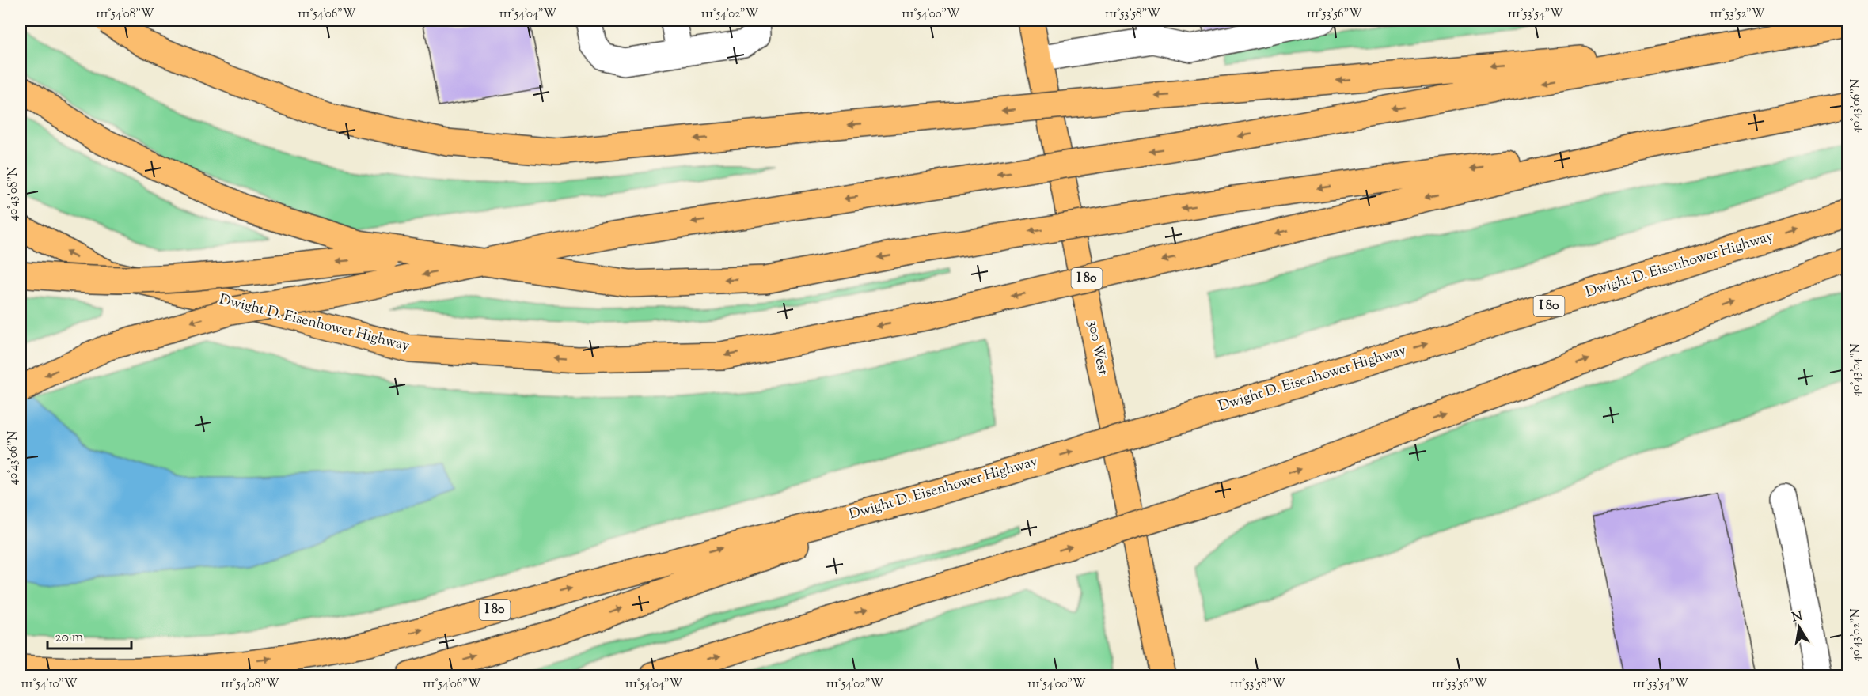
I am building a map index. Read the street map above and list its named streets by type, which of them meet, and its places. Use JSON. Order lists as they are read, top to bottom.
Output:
{
  "streets": {
    "main road": ["Dwight D. Eisenhower Highway", "I 80", "300 West"]
  },
  "scale_bar": "20 m",
  "north": "top",
  "coordinates": [
    "111°54'08\"W",
    "111°54'06\"W",
    "111°54'04\"W",
    "111°54'02\"W",
    "111°54'00\"W",
    "111°53'58\"W",
    "111°53'56\"W",
    "111°53'54\"W",
    "111°53'52\"W",
    "40°43'06\"N",
    "40°43'08\"N",
    "40°43'04\"N",
    "40°43'02\"N",
    "111°54'10\"W"
  ]
}
